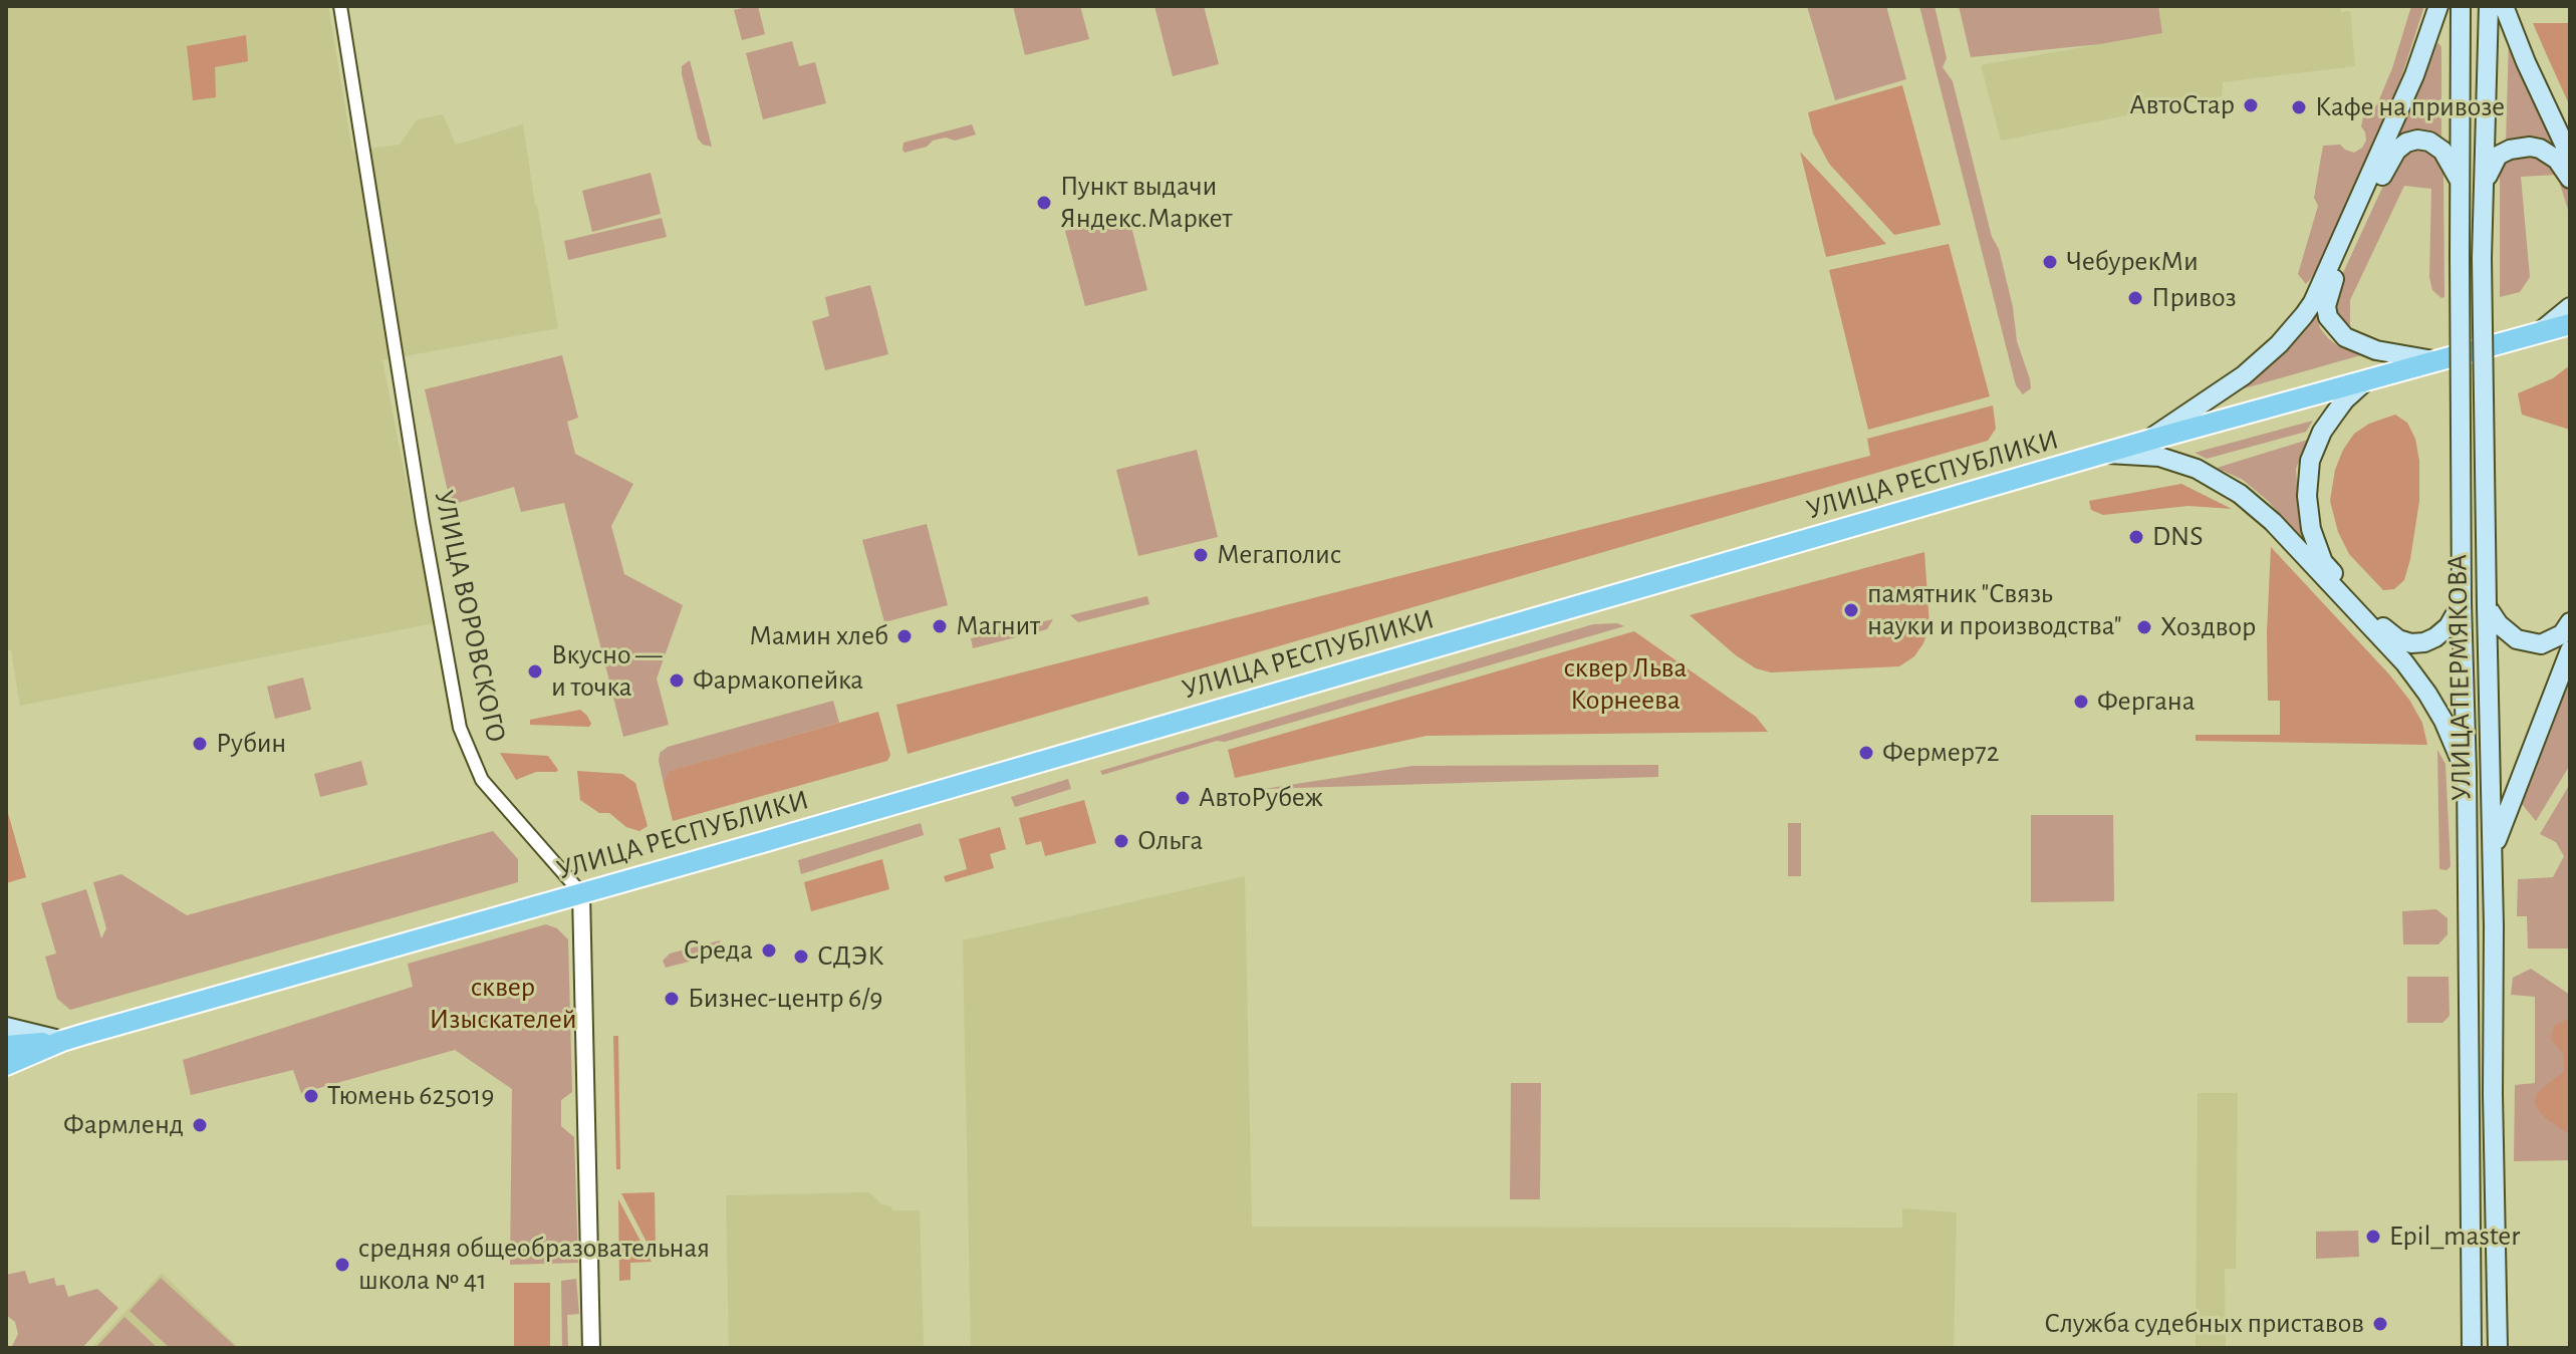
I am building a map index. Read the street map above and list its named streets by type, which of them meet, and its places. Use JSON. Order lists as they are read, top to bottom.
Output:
{
  "streets": {
    "main road": ["УЛИЦА РЕСПУБЛИКИ", "УЛИЦА ПЕРМЯКОВА"],
    "street": ["УЛИЦА ВОРОВСКОГО"]
  },
  "crossings": [
    ["УЛИЦА РЕСПУБЛИКИ", "УЛИЦА ВОРОВСКОГО"]
  ],
  "parks": ["сквер Льва Корнеева", "сквер Изыскателей"],
  "places": [
    "АвтоСтар",
    "Кафе на привозе",
    "Пункт выдачи Яндекс.Маркет",
    "ЧебурекМи",
    "Привоз",
    "DNS",
    "Мегаполис",
    "памятник \"Связь науки и производства\"",
    "Магнит",
    "Хоздвор",
    "Мамин хлеб",
    "Вкусно — и точка",
    "Фармакопейка",
    "Фергана",
    "Рубин",
    "Фермер72",
    "АвтоРубеж",
    "Ольга",
    "Среда",
    "СДЭК",
    "Бизнес-центр 6/9",
    "Тюмень 625019",
    "Фармленд",
    "Epil_master",
    "средняя общеобразовательная школа № 41",
    "Служба судебных приставов"
  ]
}
